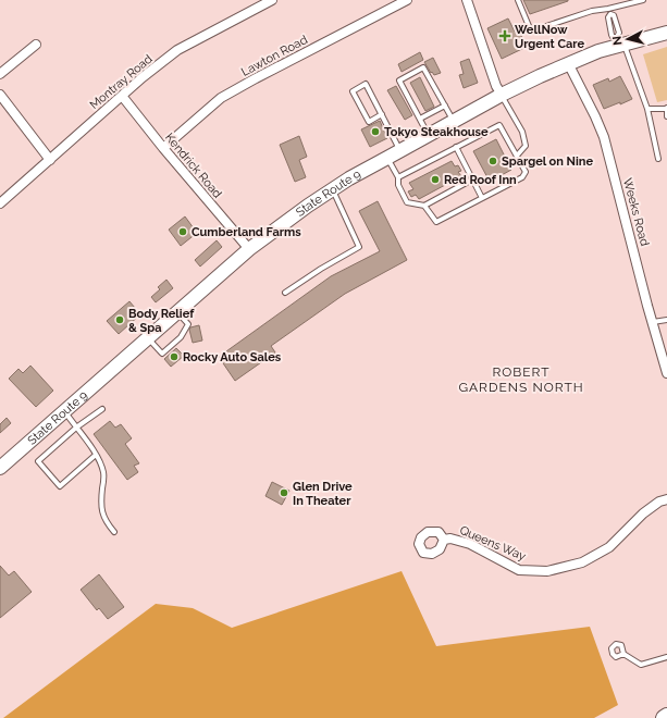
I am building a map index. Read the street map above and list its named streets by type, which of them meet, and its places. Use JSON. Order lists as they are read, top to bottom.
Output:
{
  "streets": {
    "main road": ["State Route 9"],
    "street": [
      "Lawton Road",
      "Montray Road",
      "Kendrick Road",
      "Weeks Road",
      "Queens Way"
    ]
  },
  "crossings": [
    ["Lawton Road", "Kendrick Road"],
    ["Montray Road", "Kendrick Road"],
    ["Kendrick Road", "State Route 9"],
    ["State Route 9", "Weeks Road"]
  ],
  "districts": ["ROBERT GARDENS NORTH"],
  "places": {
    "health": ["WellNow Urgent Care"],
    "other": [
      "Tokyo Steakhouse",
      "Spargel on Nine",
      "Red Roof Inn",
      "Cumberland Farms",
      "Body Relief & Spa",
      "Rocky Auto Sales",
      "Glen Drive In Theater"
    ]
  },
  "north": "left"
}
